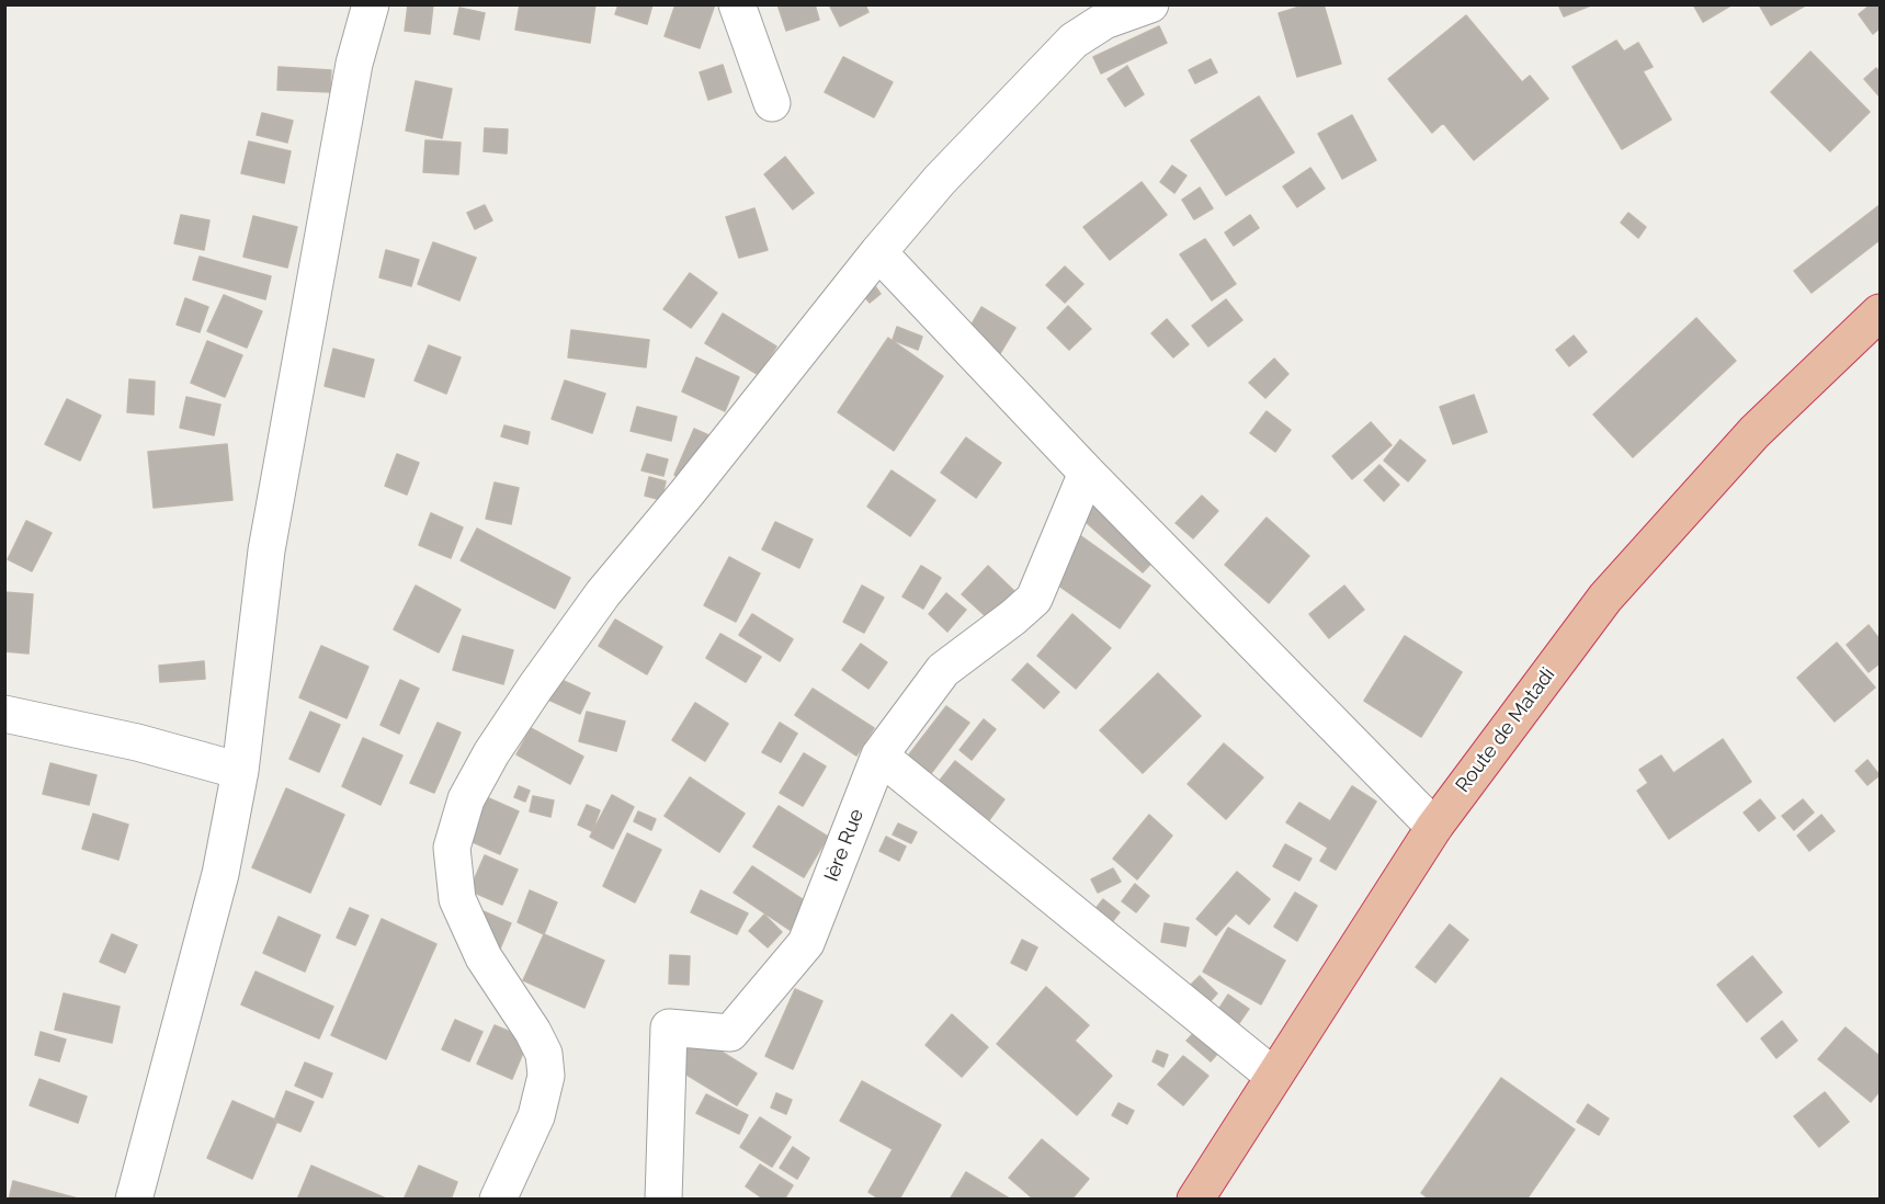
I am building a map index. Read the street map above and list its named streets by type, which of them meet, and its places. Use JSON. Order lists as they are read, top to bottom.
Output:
{
  "streets": {
    "highway": ["Route de Matadi"],
    "street": ["Ière Rue"]
  }
}
